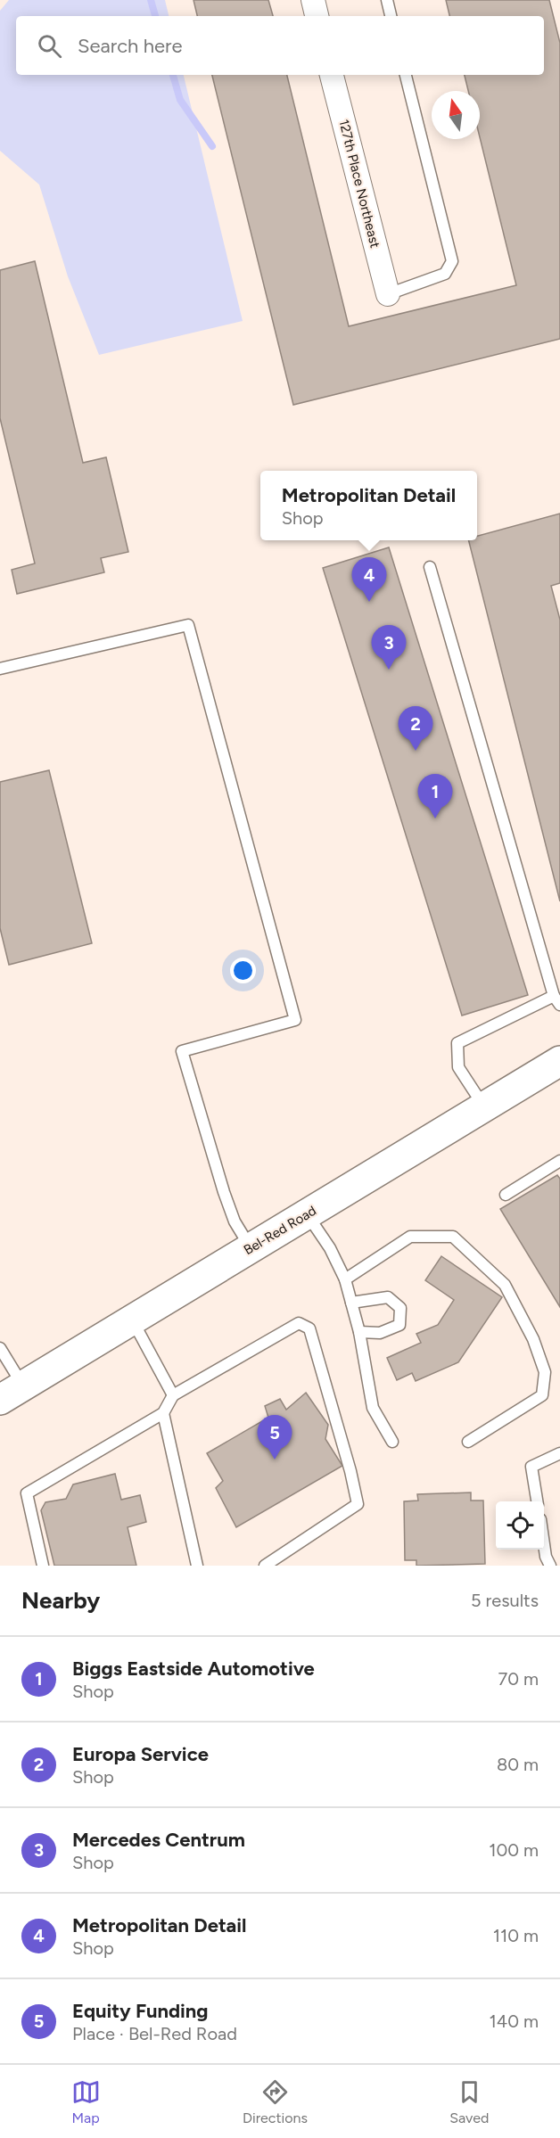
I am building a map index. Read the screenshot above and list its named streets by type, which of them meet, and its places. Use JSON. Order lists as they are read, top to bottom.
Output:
{
  "streets": {
    "main road": ["Bel-Red Road"],
    "street": ["127th Place Northeast"]
  },
  "north": "top",
  "page": {
    "search": "Search here",
    "popup": ["Metropolitan Detail", "Shop"],
    "pins": [
      "4",
      "3",
      "2",
      "1",
      "5"
    ],
    "heading": ["Nearby", "5 results"],
    "list": [
      {
        "mark": "1",
        "name": "Biggs Eastside Automotive",
        "note": "Shop",
        "value": "70 m"
      },
      {
        "mark": "2",
        "name": "Europa Service",
        "note": "Shop",
        "value": "80 m"
      },
      {
        "mark": "3",
        "name": "Mercedes Centrum",
        "note": "Shop",
        "value": "100 m"
      },
      {
        "mark": "4",
        "name": "Metropolitan Detail",
        "note": "Shop",
        "value": "110 m"
      },
      {
        "mark": "5",
        "name": "Equity Funding",
        "note": "Place · Bel-Red Road",
        "value": "140 m"
      }
    ],
    "nav": ["Map", "Directions", "Saved"]
  }
}
